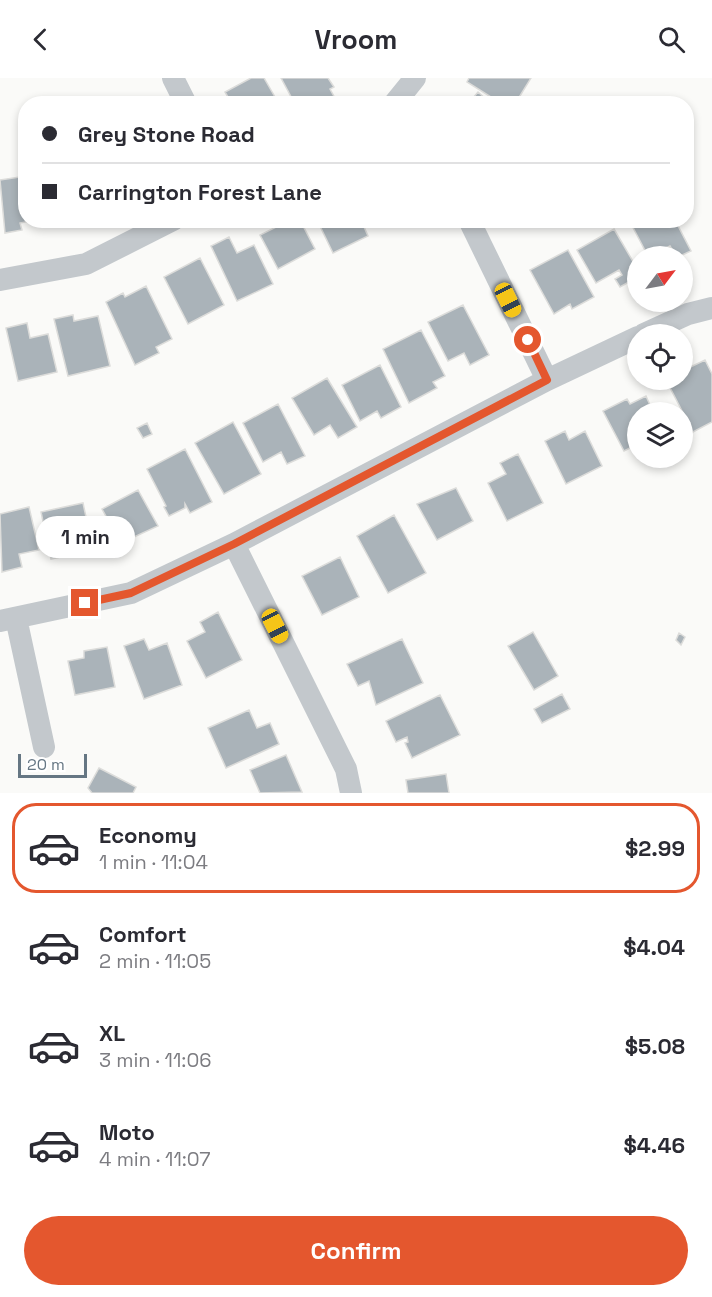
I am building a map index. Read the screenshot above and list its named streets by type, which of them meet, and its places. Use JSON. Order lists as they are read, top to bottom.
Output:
{
  "scale_bar": "20 m",
  "north": "top right",
  "page": {
    "header": "Vroom",
    "banner": ["Grey Stone Road", "Carrington Forest Lane"],
    "bubble": "1 min",
    "scale": "20 m",
    "list": [
      {
        "name": "Economy",
        "note": "1 min · 11:04",
        "value": "$2.99"
      },
      {
        "name": "Comfort",
        "note": "2 min · 11:05",
        "value": "$4.04"
      },
      {
        "name": "XL",
        "note": "3 min · 11:06",
        "value": "$5.08"
      },
      {
        "name": "Moto",
        "note": "4 min · 11:07",
        "value": "$4.46"
      }
    ],
    "buttons": "Confirm"
  }
}
